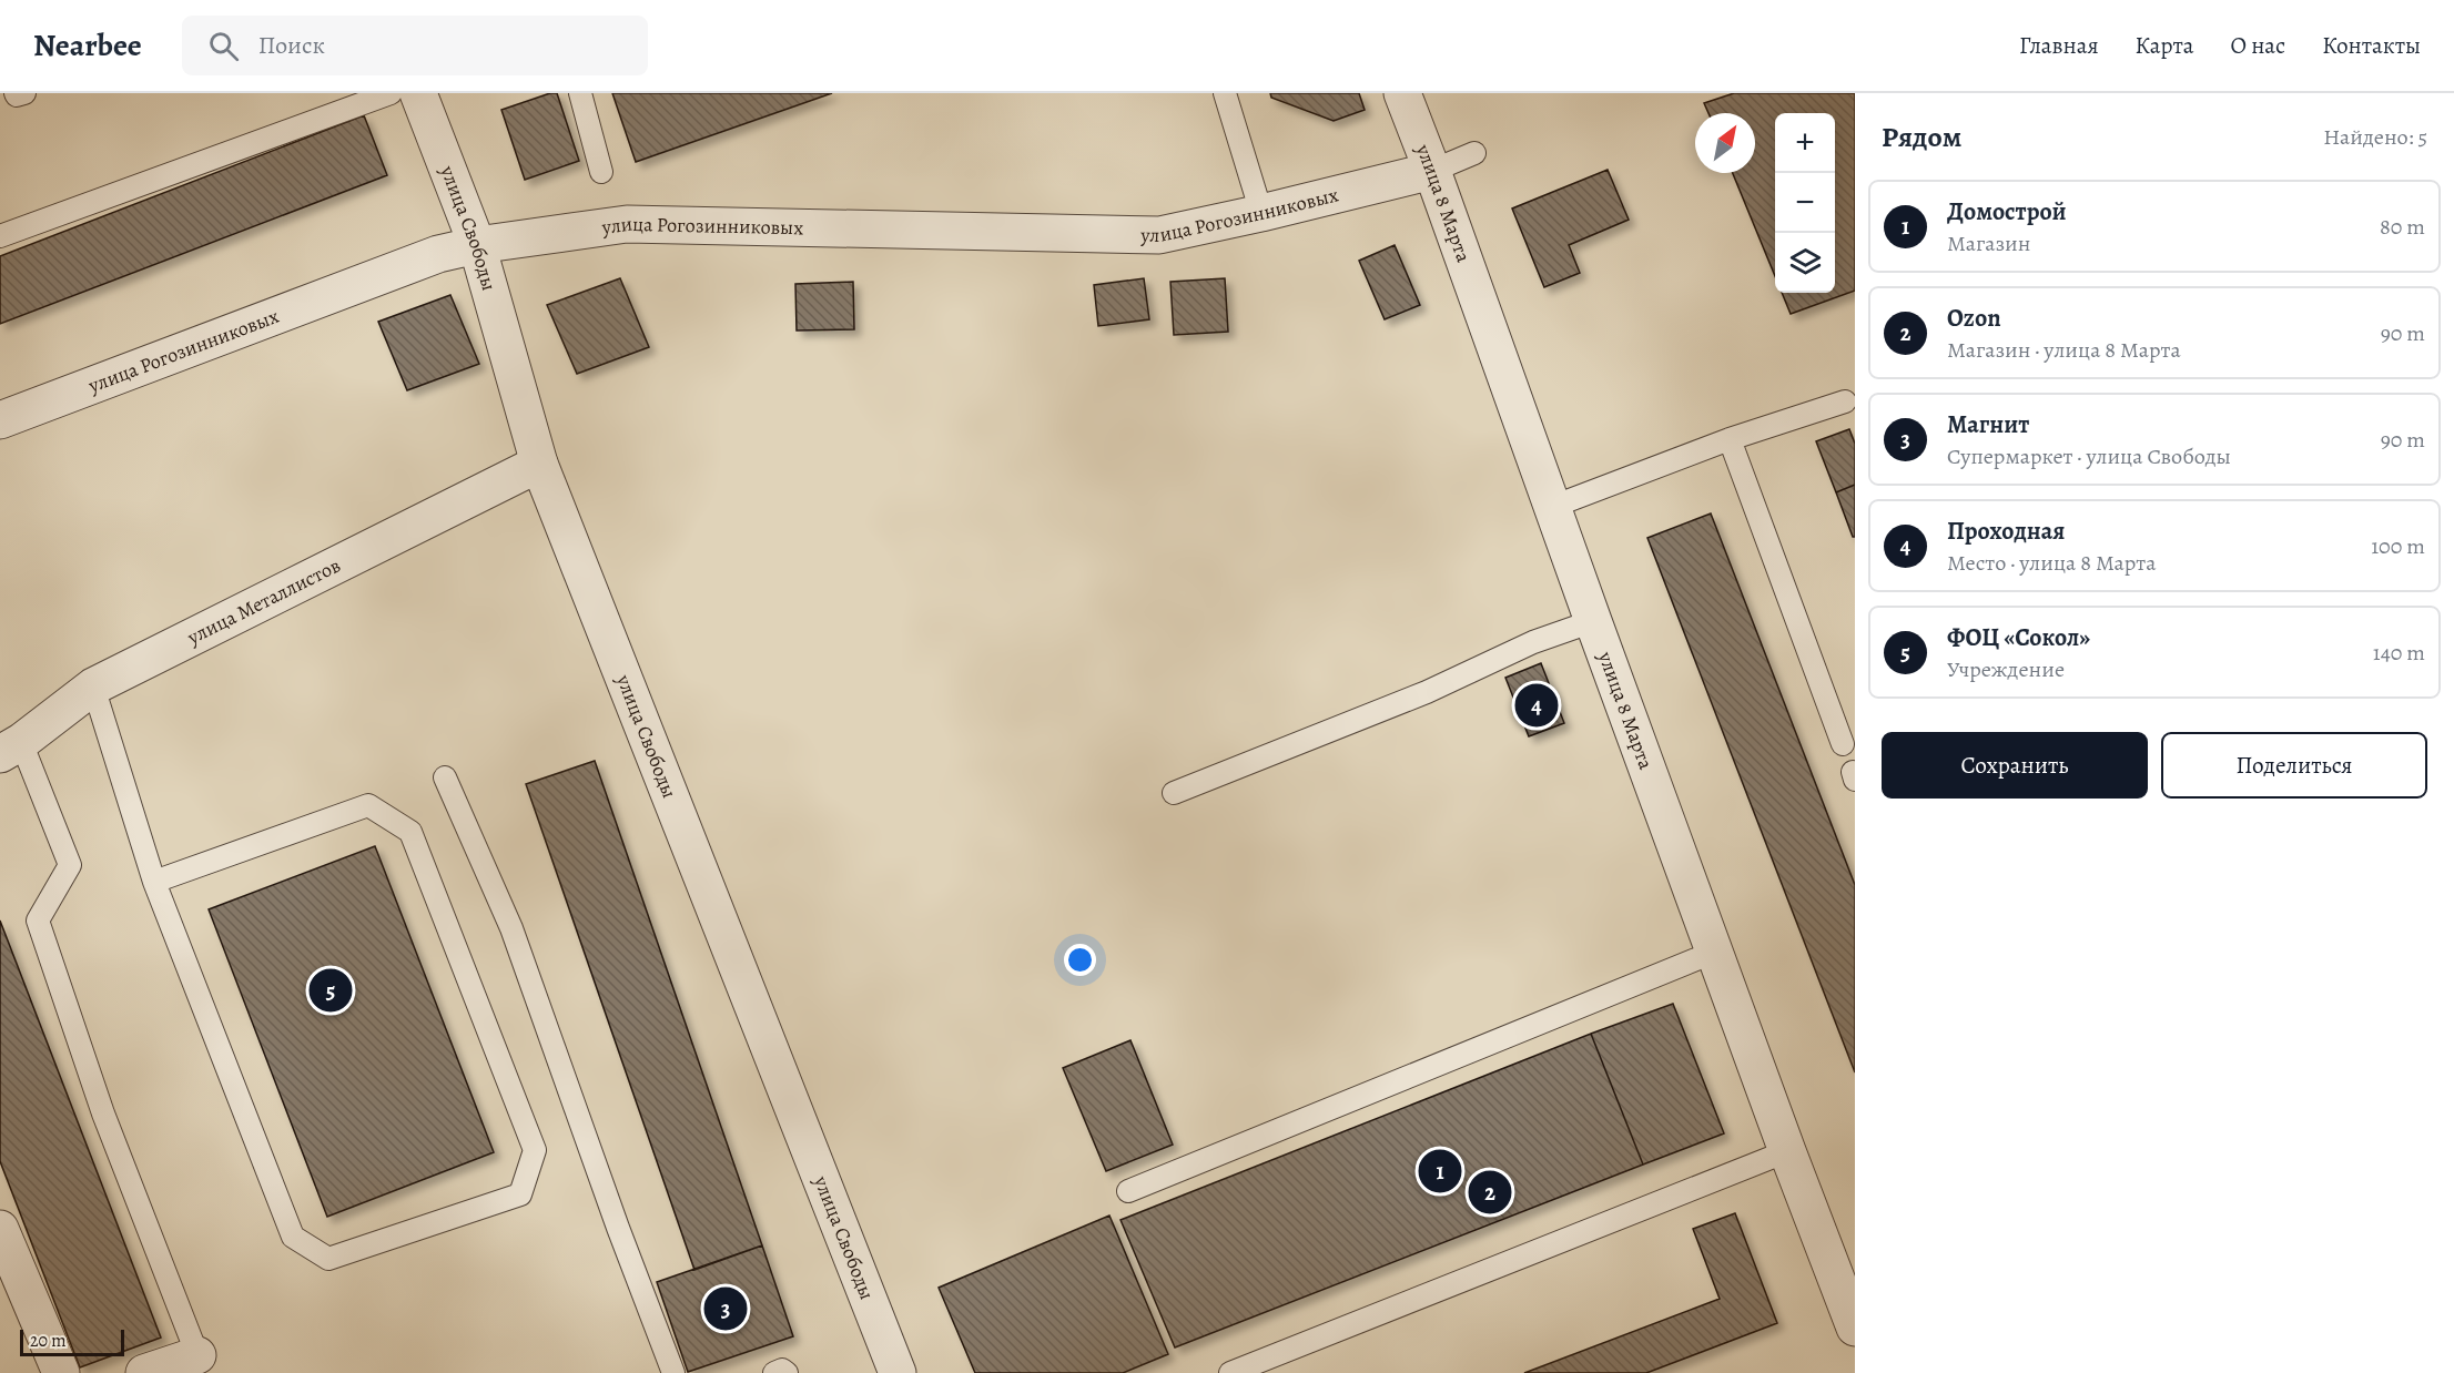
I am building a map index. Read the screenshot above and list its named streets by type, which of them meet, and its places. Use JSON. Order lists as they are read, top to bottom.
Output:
{
  "streets": {
    "street": [
      "улица 8 Марта",
      "улица Рогозинниковых",
      "улица Свободы",
      "улица Металлистов"
    ]
  },
  "crossings": [
    ["улица 8 Марта", "улица Рогозинниковых"],
    ["улица Рогозинниковых", "улица Свободы"],
    ["улица Свободы", "улица Металлистов"]
  ],
  "scale_bar": "20 m",
  "north": "top right",
  "page": {
    "header": "Nearbee",
    "search": "Поиск",
    "nav": [
      "Главная",
      "Карта",
      "О нас",
      "Контакты"
    ],
    "heading": ["Рядом", "Найдено: 5"],
    "map_buttons": ["+", "−"],
    "list": [
      {
        "mark": "1",
        "name": "Домострой",
        "note": "Магазин",
        "value": "80 m"
      },
      {
        "mark": "2",
        "name": "Ozon",
        "note": "Магазин · улица 8 Марта",
        "value": "90 m"
      },
      {
        "mark": "3",
        "name": "Магнит",
        "note": "Супермаркет · улица Свободы",
        "value": "90 m"
      },
      {
        "mark": "4",
        "name": "Проходная",
        "note": "Место · улица 8 Марта",
        "value": "100 m"
      },
      {
        "mark": "5",
        "name": "ФОЦ «Сокол»",
        "note": "Учреждение",
        "value": "140 m"
      }
    ],
    "pins": [
      "4",
      "5",
      "1",
      "2",
      "3"
    ],
    "buttons": ["Сохранить", "Поделиться"],
    "scale": "20 m"
  }
}
